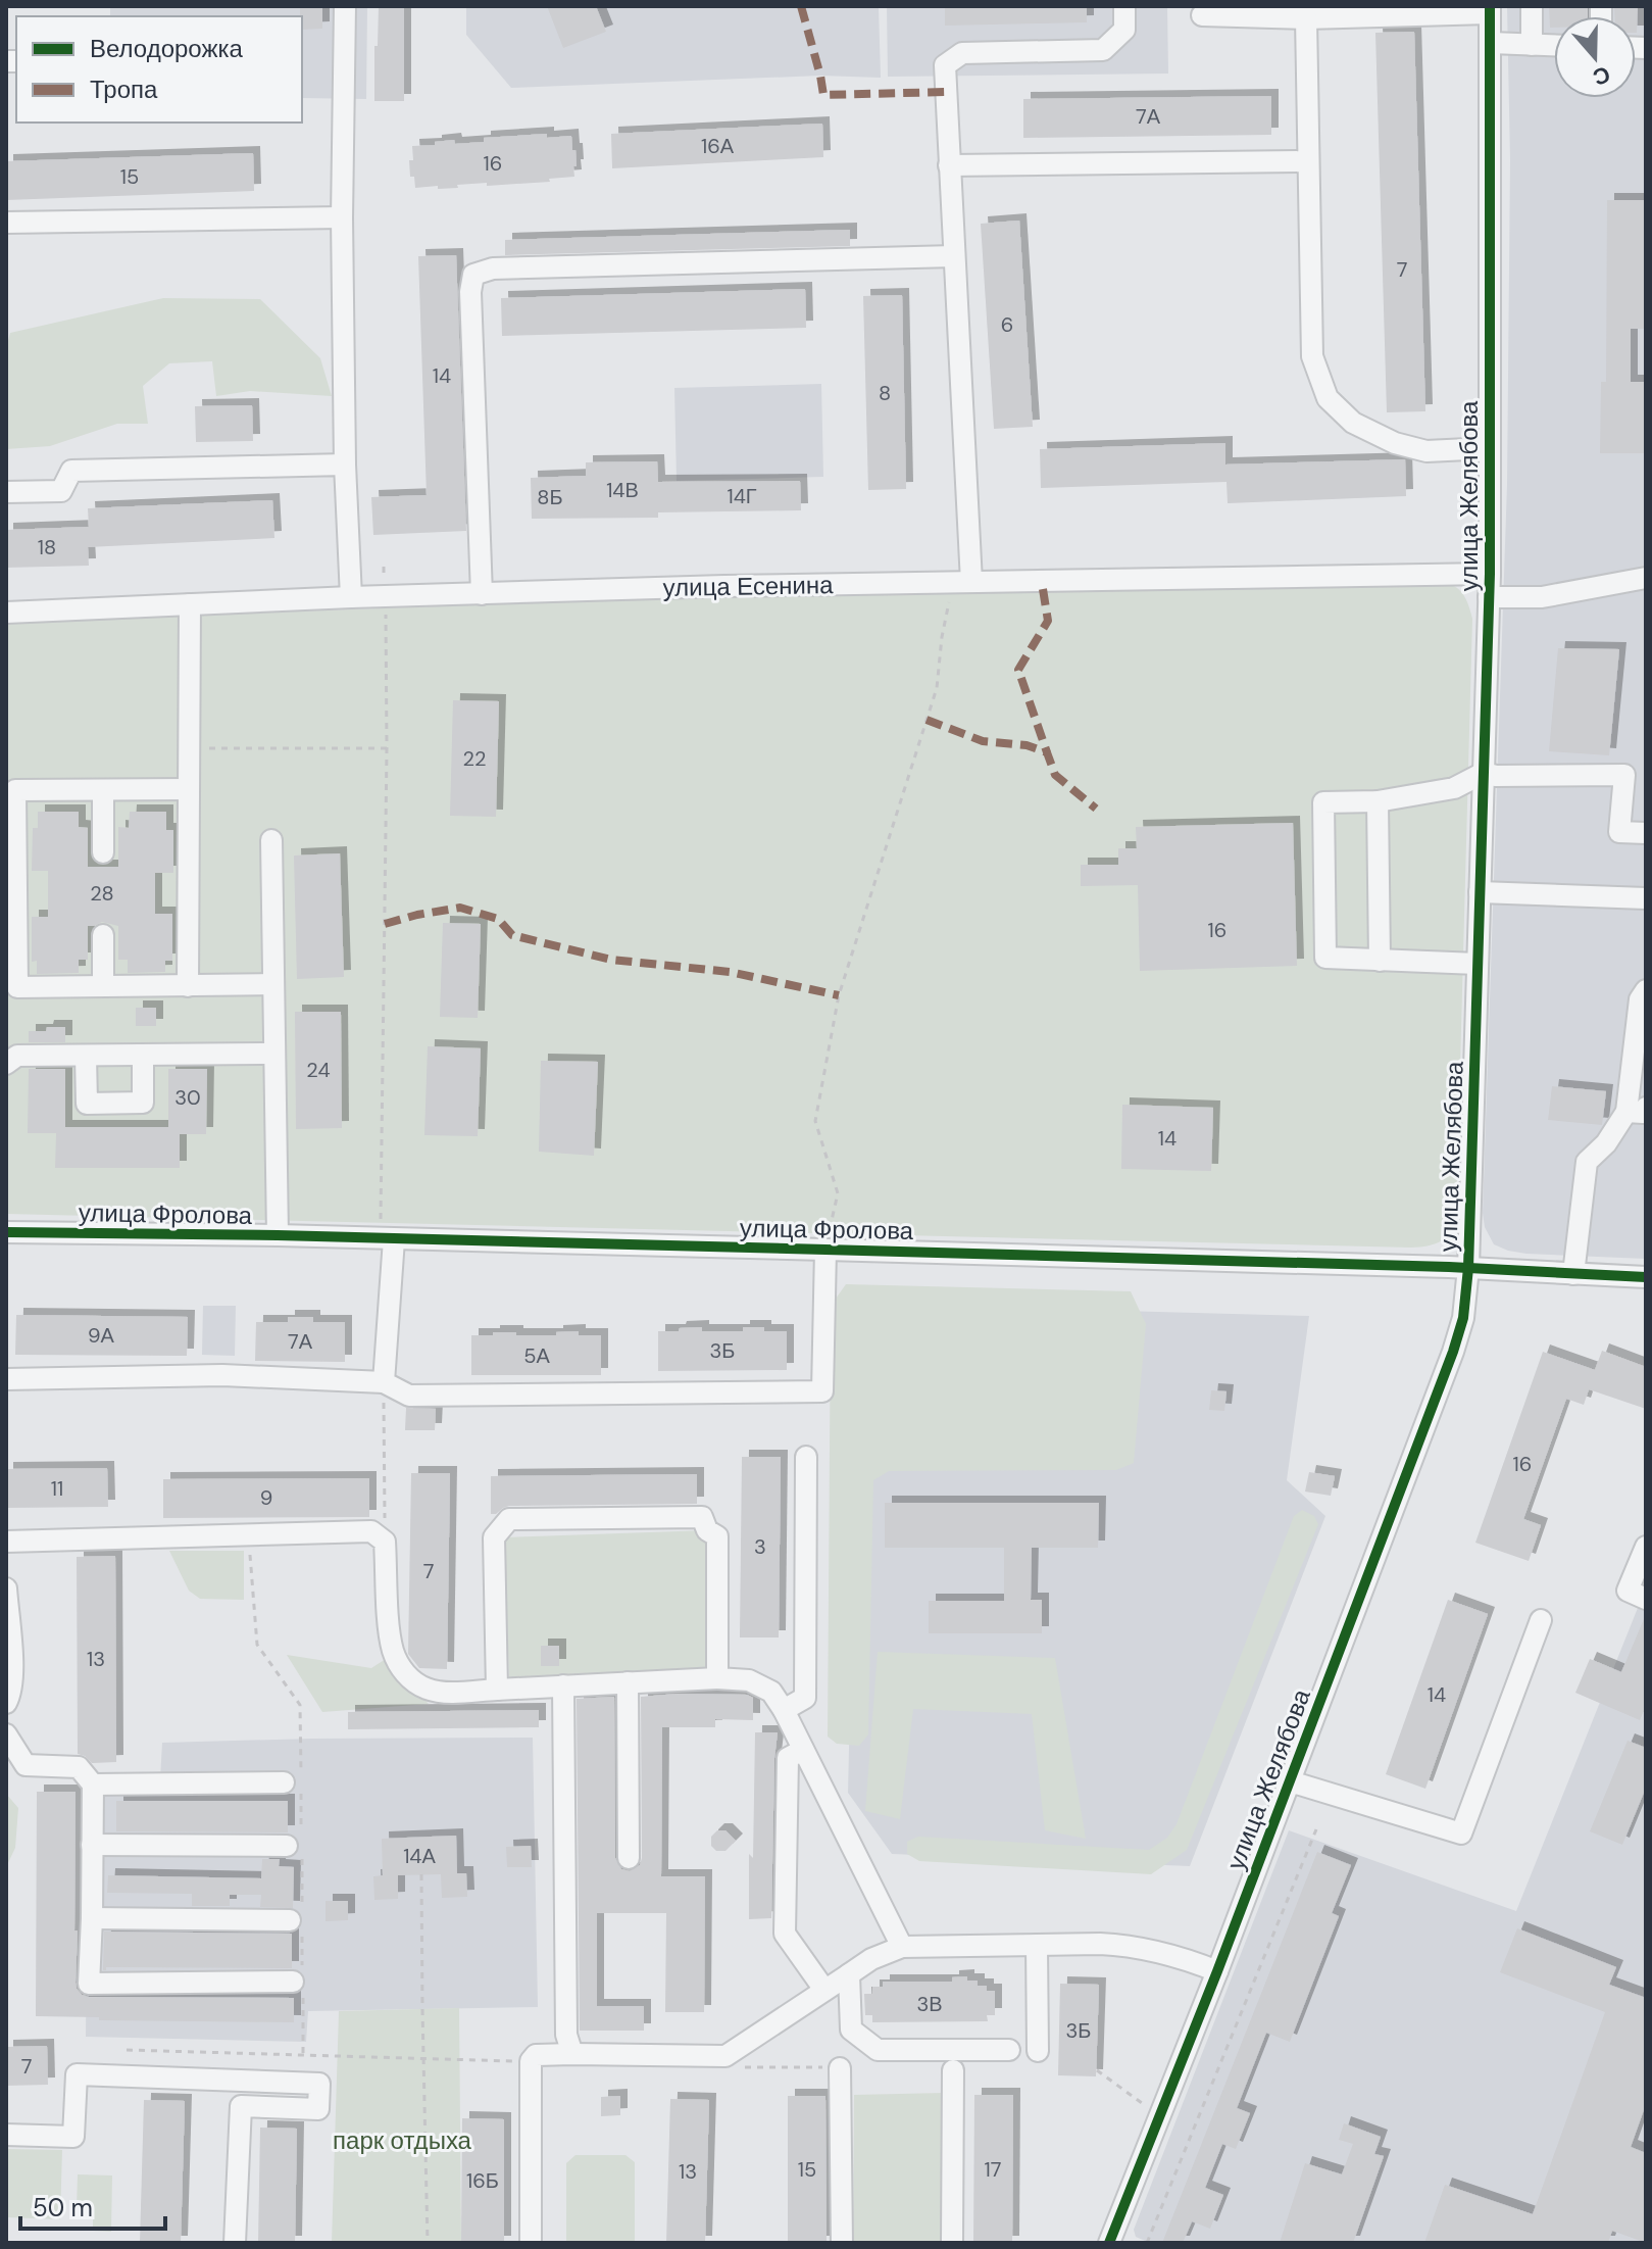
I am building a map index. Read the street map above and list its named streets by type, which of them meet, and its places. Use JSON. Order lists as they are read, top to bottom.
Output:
{
  "streets": {
    "street": ["улица Желябова", "улица Есенина", "улица Фролова"]
  },
  "crossings": [
    ["улица Желябова", "улица Есенина"],
    ["улица Желябова", "улица Фролова"]
  ],
  "parks": ["парк отдыха"],
  "house_numbers": [
    "7А",
    "16А",
    "16",
    "15",
    "7",
    "6",
    "14",
    "8",
    "14В",
    "14Г",
    "8Б",
    "18",
    "22",
    "28",
    "16",
    "24",
    "30",
    "14",
    "9А",
    "7А",
    "3Б",
    "5А",
    "16",
    "11",
    "9",
    "3",
    "7",
    "13",
    "14",
    "14А",
    "3В",
    "3Б",
    "7",
    "15",
    "17",
    "13",
    "16Б"
  ],
  "legend": ["Велодорожка", "Тропа"],
  "scale_bar": "50 m",
  "north": "bottom"
}
